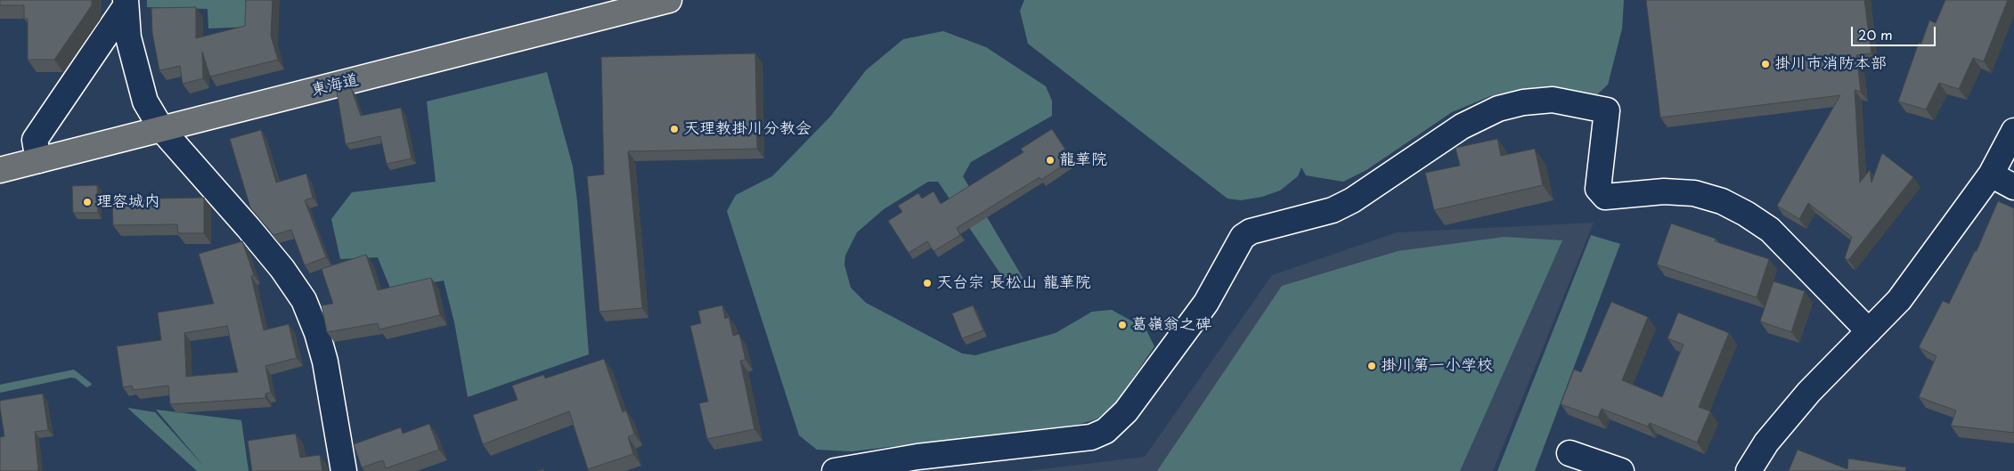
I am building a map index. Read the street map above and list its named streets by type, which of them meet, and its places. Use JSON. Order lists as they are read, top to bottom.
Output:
{
  "streets": {
    "main road": ["東海道"]
  },
  "places": [
    "掛川市消防本部",
    "天理教掛川分教会",
    "龍華院",
    "理容城内",
    "天台宗 長松山 龍華院",
    "葛嶺翁之碑",
    "掛川第一小学校"
  ],
  "scale_bar": "20 m"
}
